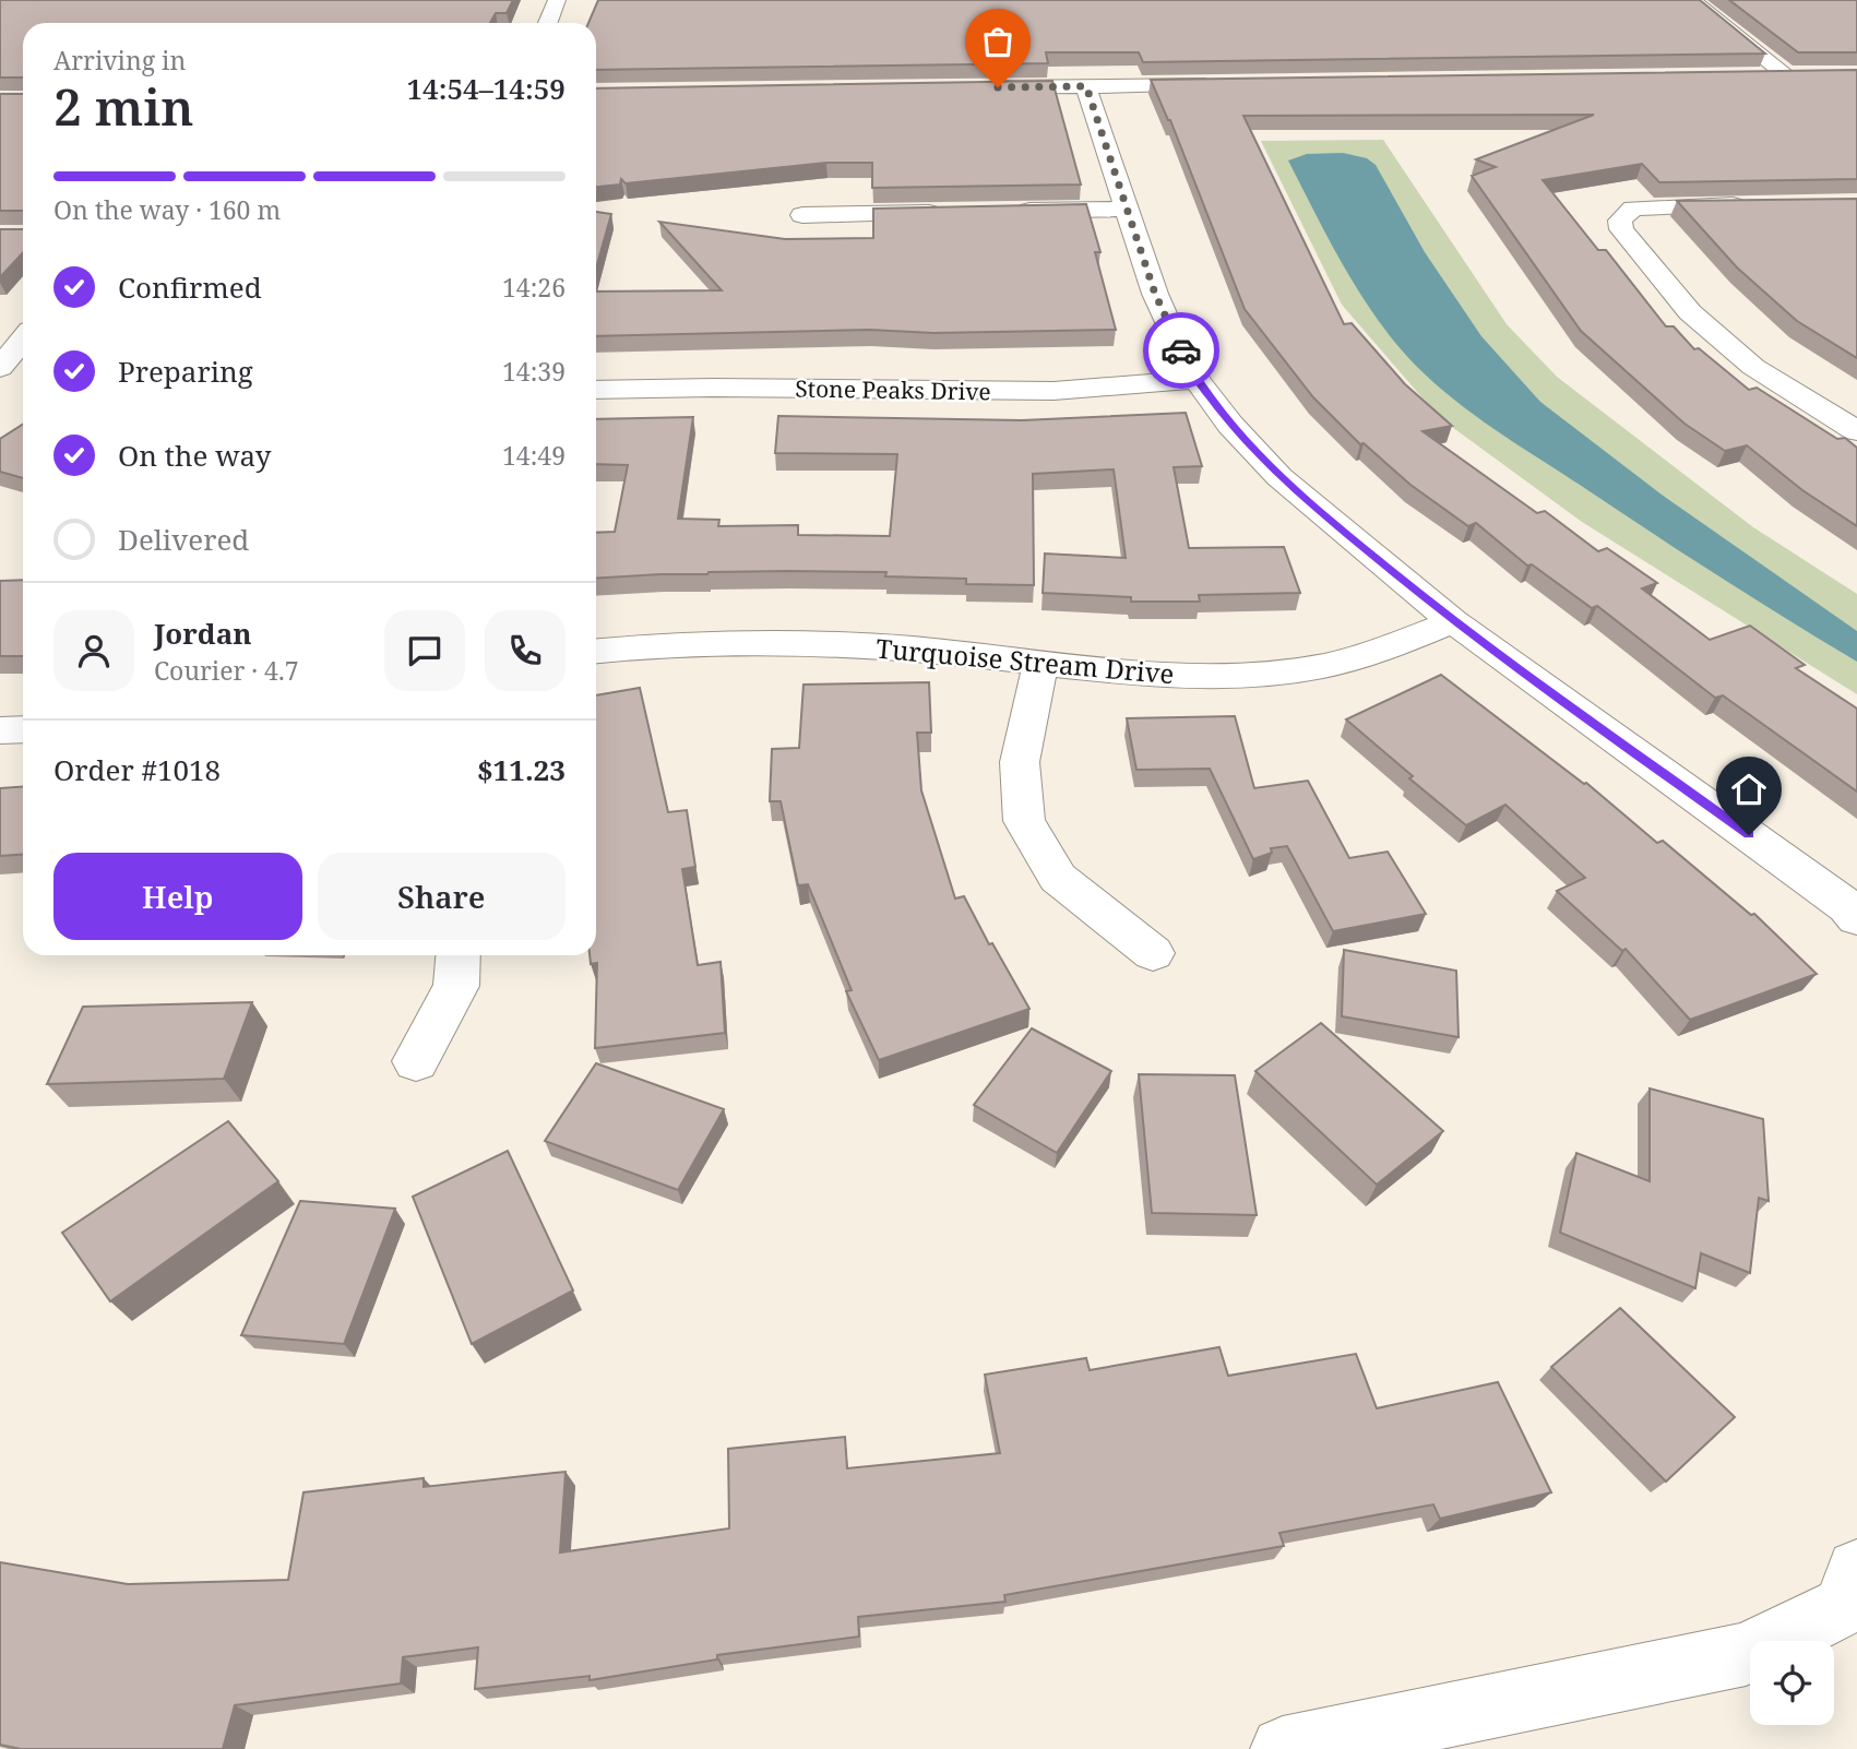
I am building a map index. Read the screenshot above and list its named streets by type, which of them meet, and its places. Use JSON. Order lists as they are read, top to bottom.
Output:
{
  "streets": {
    "street": ["Stone Peaks Drive", "Turquoise Stream Drive"]
  },
  "page": {
    "heading": ["2 min", "Arriving in", "14:54–14:59"],
    "panel": [
      "Jordan",
      "Courier · 4.7",
      "Order #1018",
      "$11.23"
    ],
    "bar": "On the way · 160 m",
    "list": [
      ["Confirmed", "14:26"],
      ["Preparing", "14:39"],
      ["On the way", "14:49"],
      "Delivered"
    ],
    "buttons": ["Help", "Share"]
  }
}
